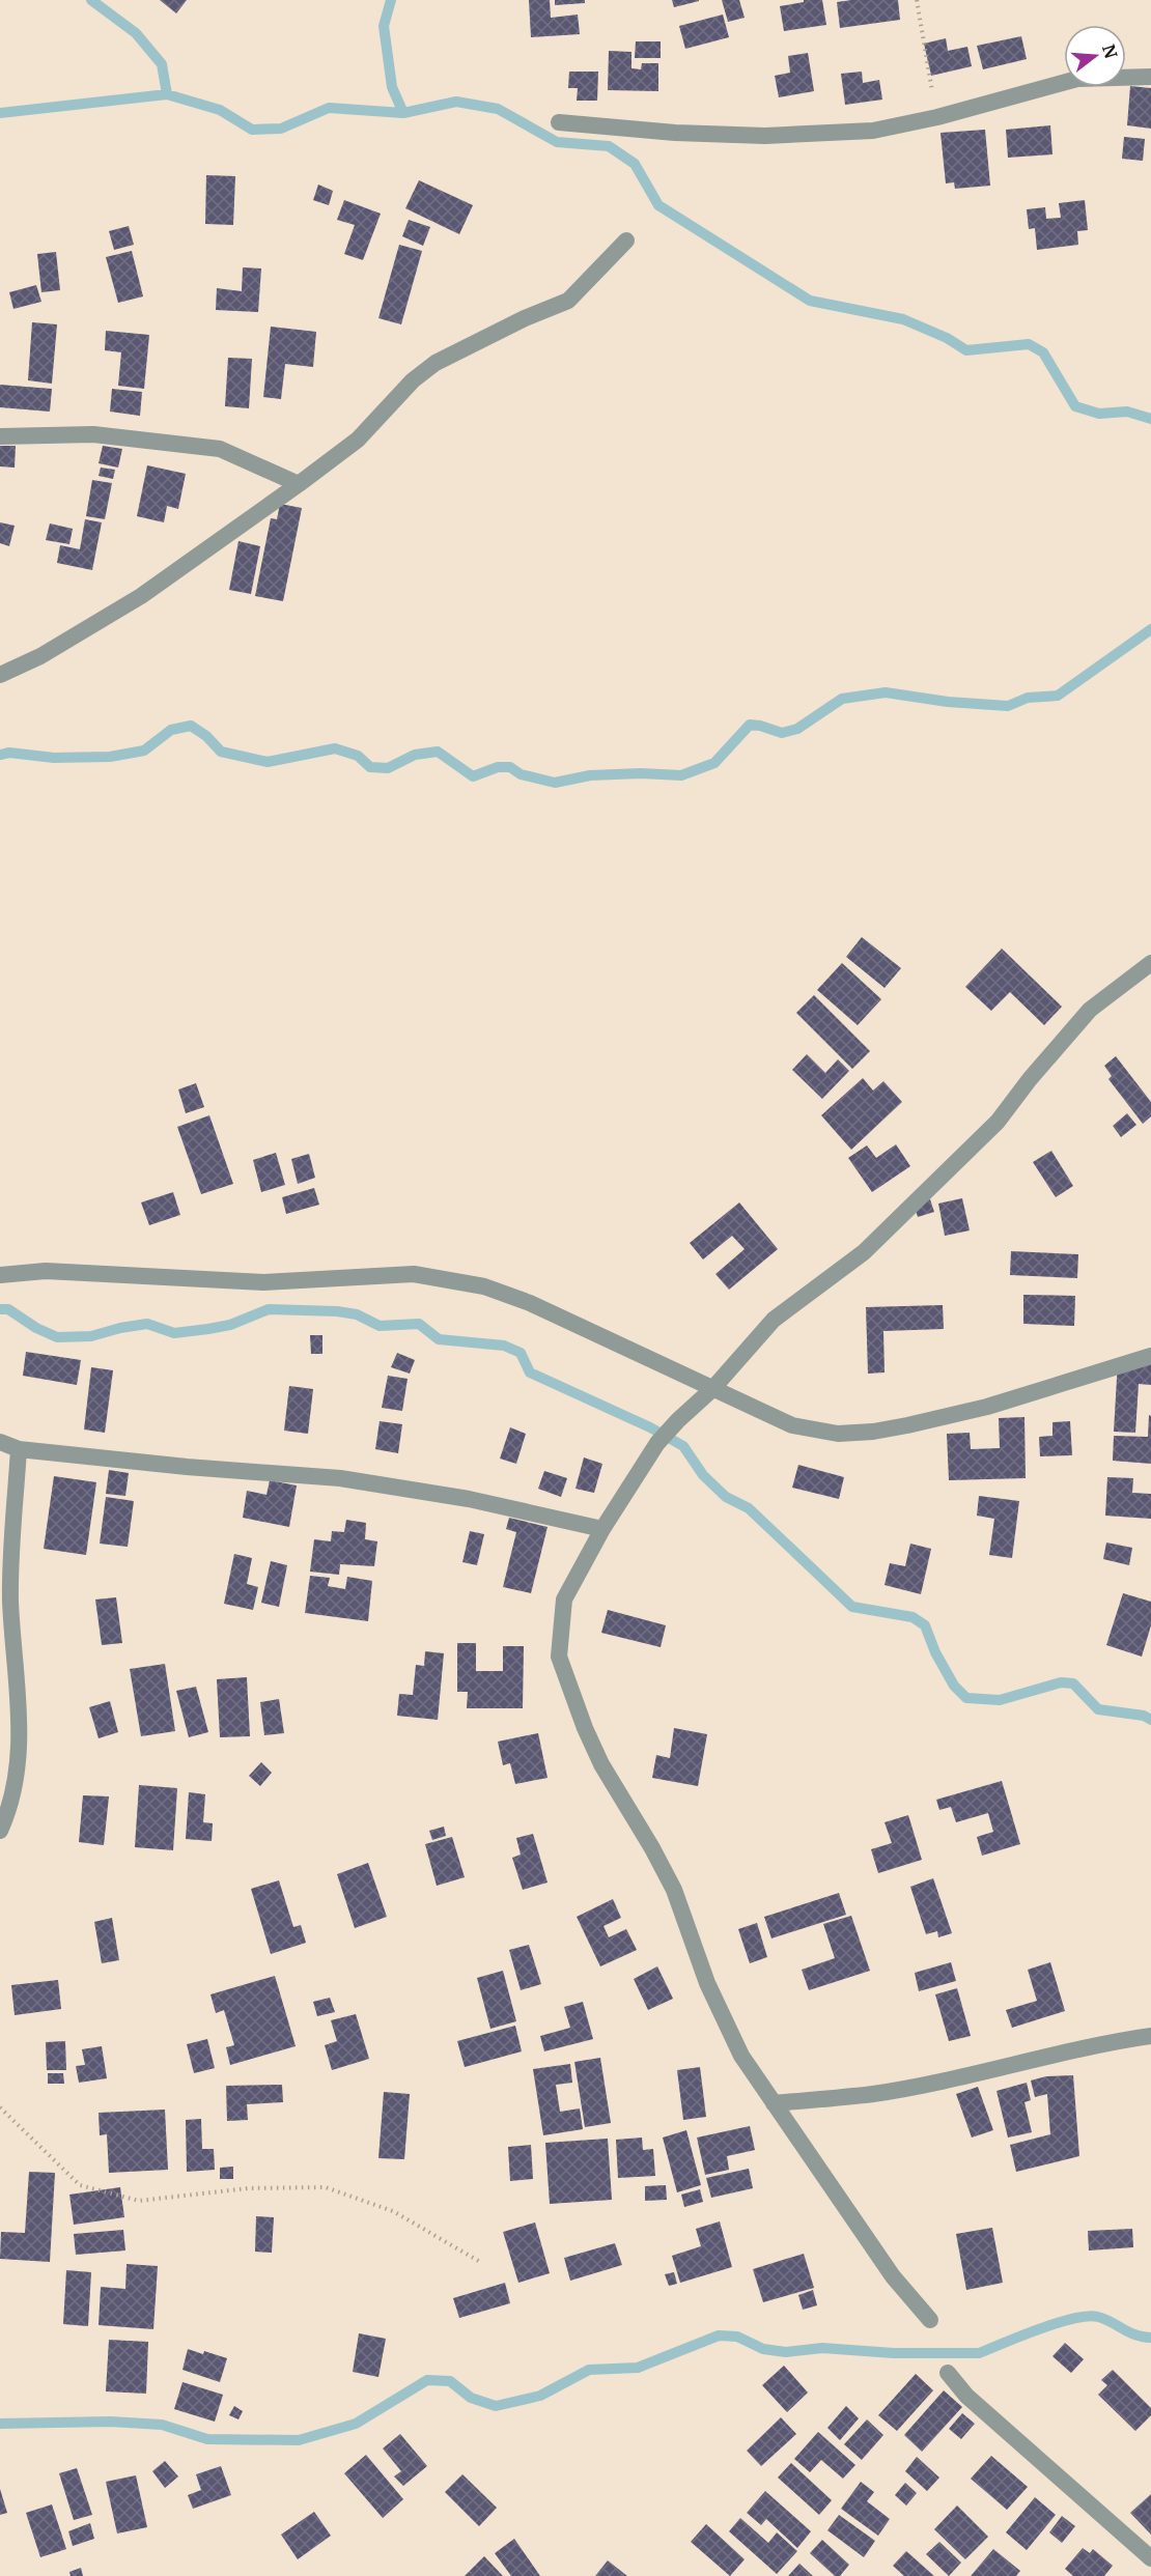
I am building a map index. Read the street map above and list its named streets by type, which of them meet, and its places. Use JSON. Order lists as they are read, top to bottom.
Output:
{
  "north": "right"
}
